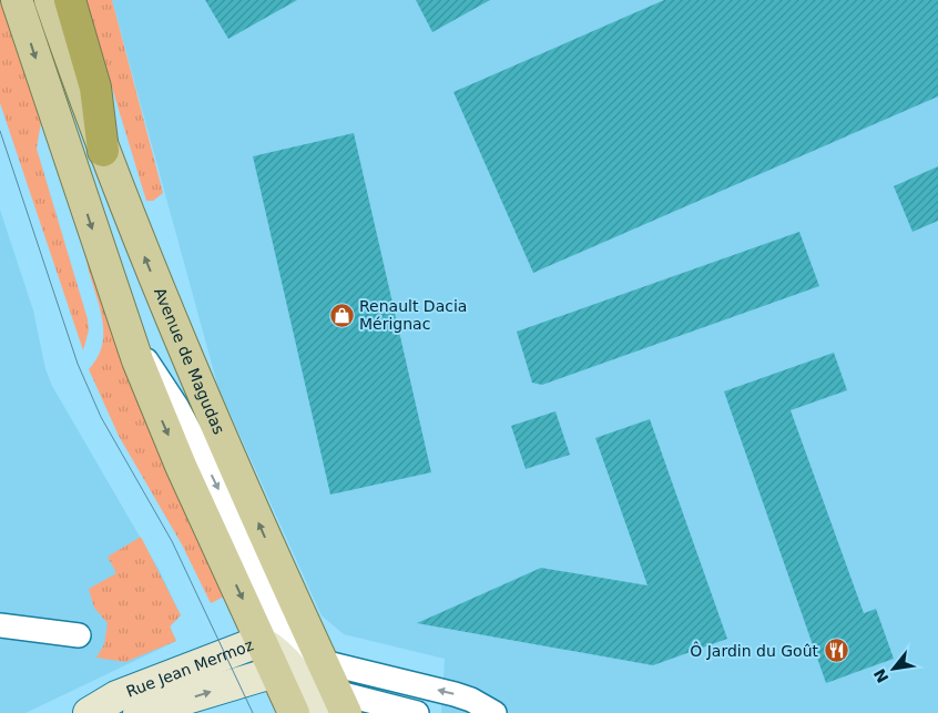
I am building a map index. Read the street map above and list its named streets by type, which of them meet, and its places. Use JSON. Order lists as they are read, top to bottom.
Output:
{
  "streets": {
    "main road": ["Avenue de Magudas", "Rue Jean Mermoz"]
  },
  "crossings": [
    ["Avenue de Magudas", "Rue Jean Mermoz"]
  ],
  "places": {
    "shop": ["Renault Dacia Mérignac"],
    "restaurant": ["Ô Jardin du Goût"]
  },
  "north": "bottom left"
}
